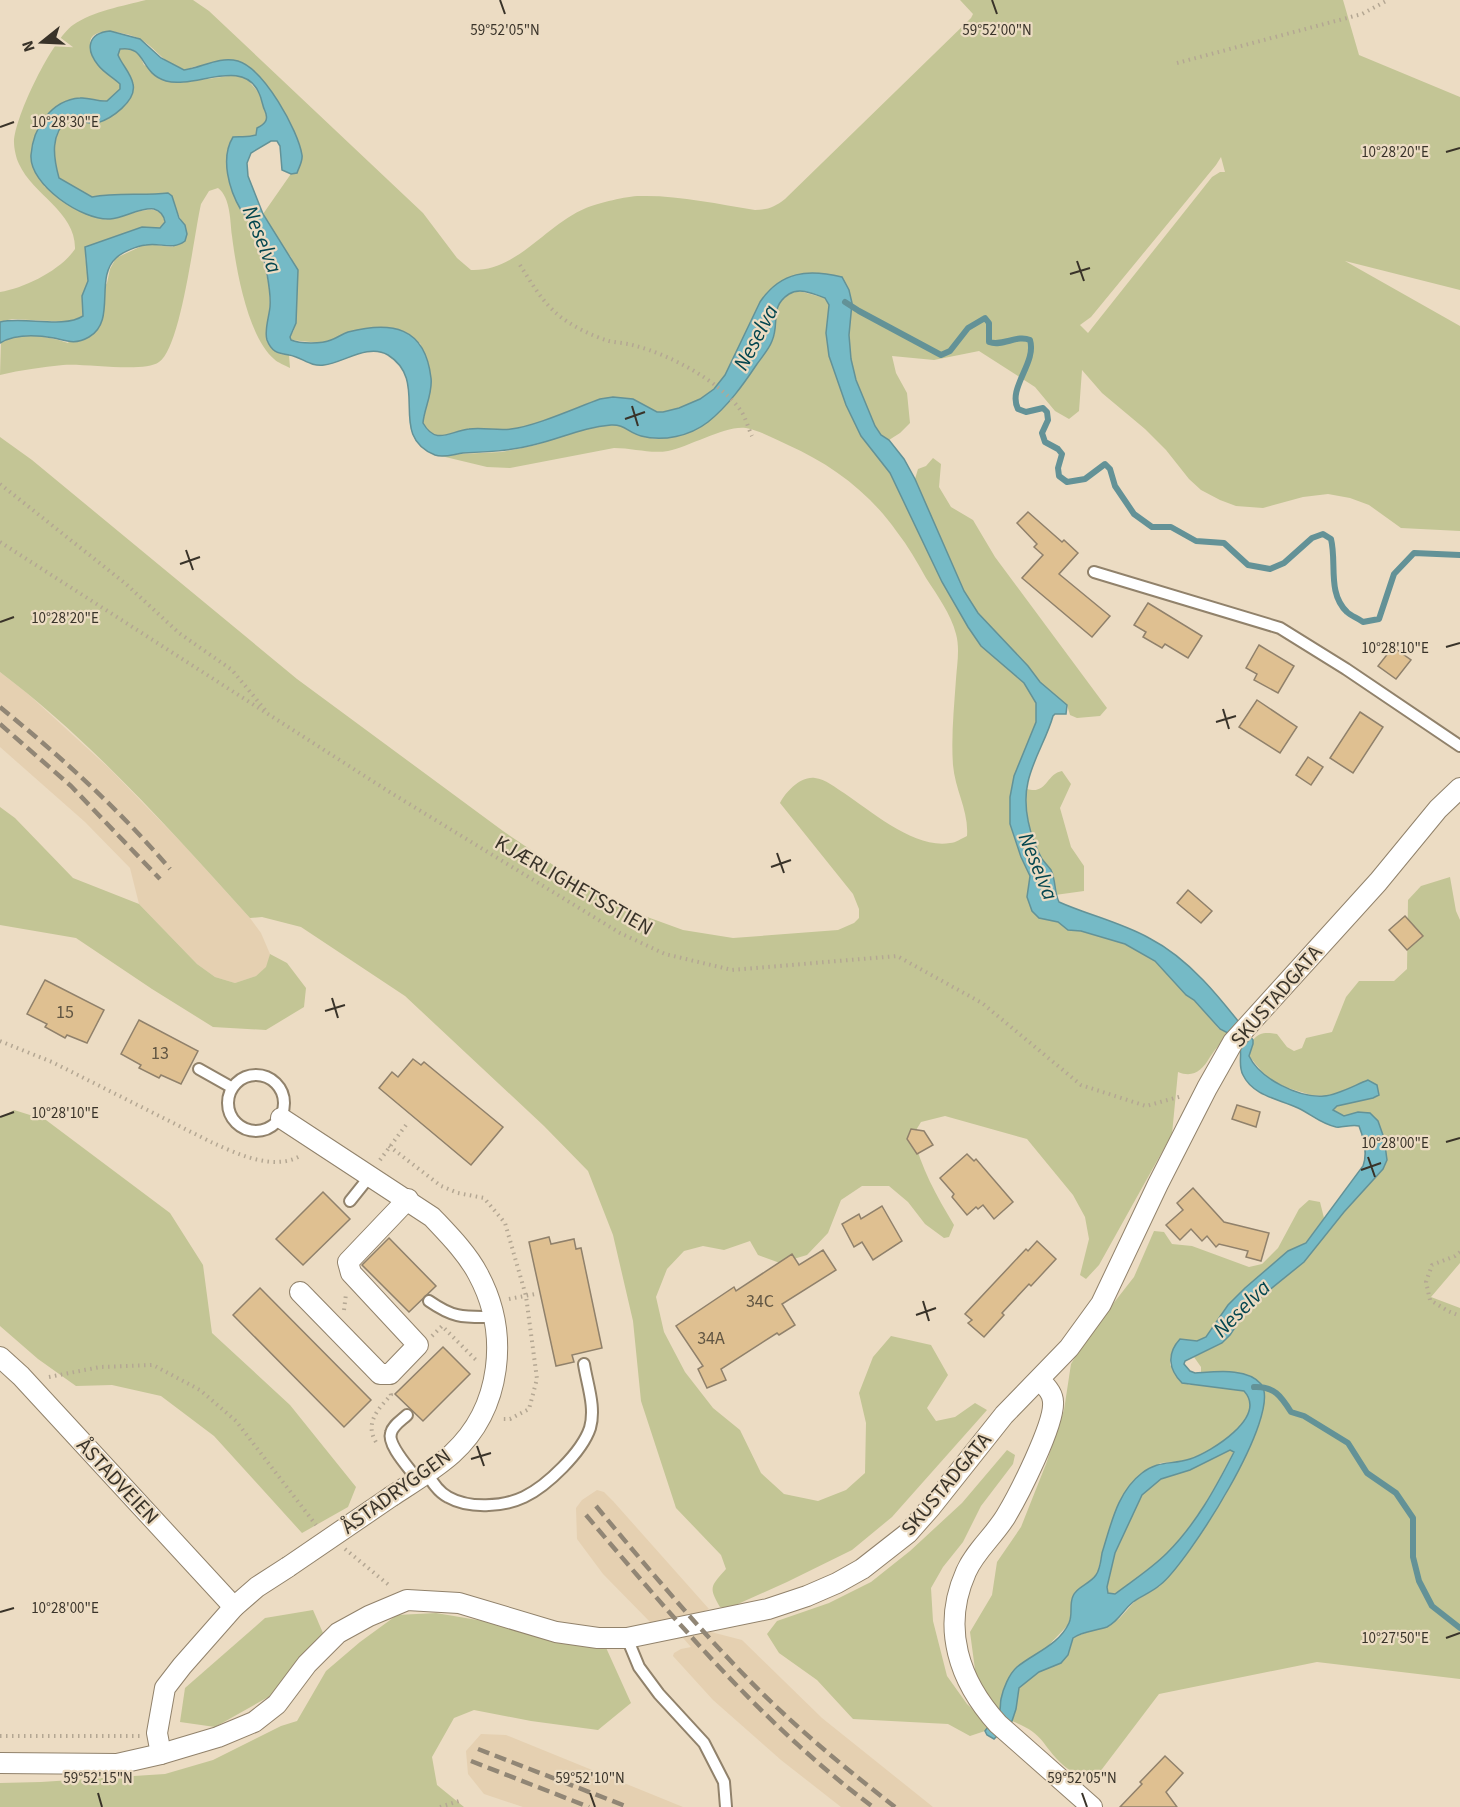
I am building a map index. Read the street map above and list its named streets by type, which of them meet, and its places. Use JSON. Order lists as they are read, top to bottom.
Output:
{
  "streets": {
    "street": ["SKUSTADGATA", "ÅSTADVEIEN", "ÅSTADRYGGEN"],
    "path": ["KJÆRLIGHETSSTIEN"]
  },
  "crossings": [
    ["KJÆRLIGHETSSTIEN", "SKUSTADGATA"],
    ["SKUSTADGATA", "ÅSTADRYGGEN"],
    ["ÅSTADVEIEN", "ÅSTADRYGGEN"]
  ],
  "water": ["Neselva"],
  "house_numbers": [
    "15",
    "13",
    "34C",
    "34A"
  ],
  "north": "left",
  "coordinates": [
    "59°52'05\"N",
    "59°52'00\"N",
    "10°28'30\"E",
    "10°28'20\"E",
    "10°28'10\"E",
    "10°28'00\"E",
    "10°27'50\"E",
    "59°52'15\"N",
    "59°52'10\"N"
  ]
}
